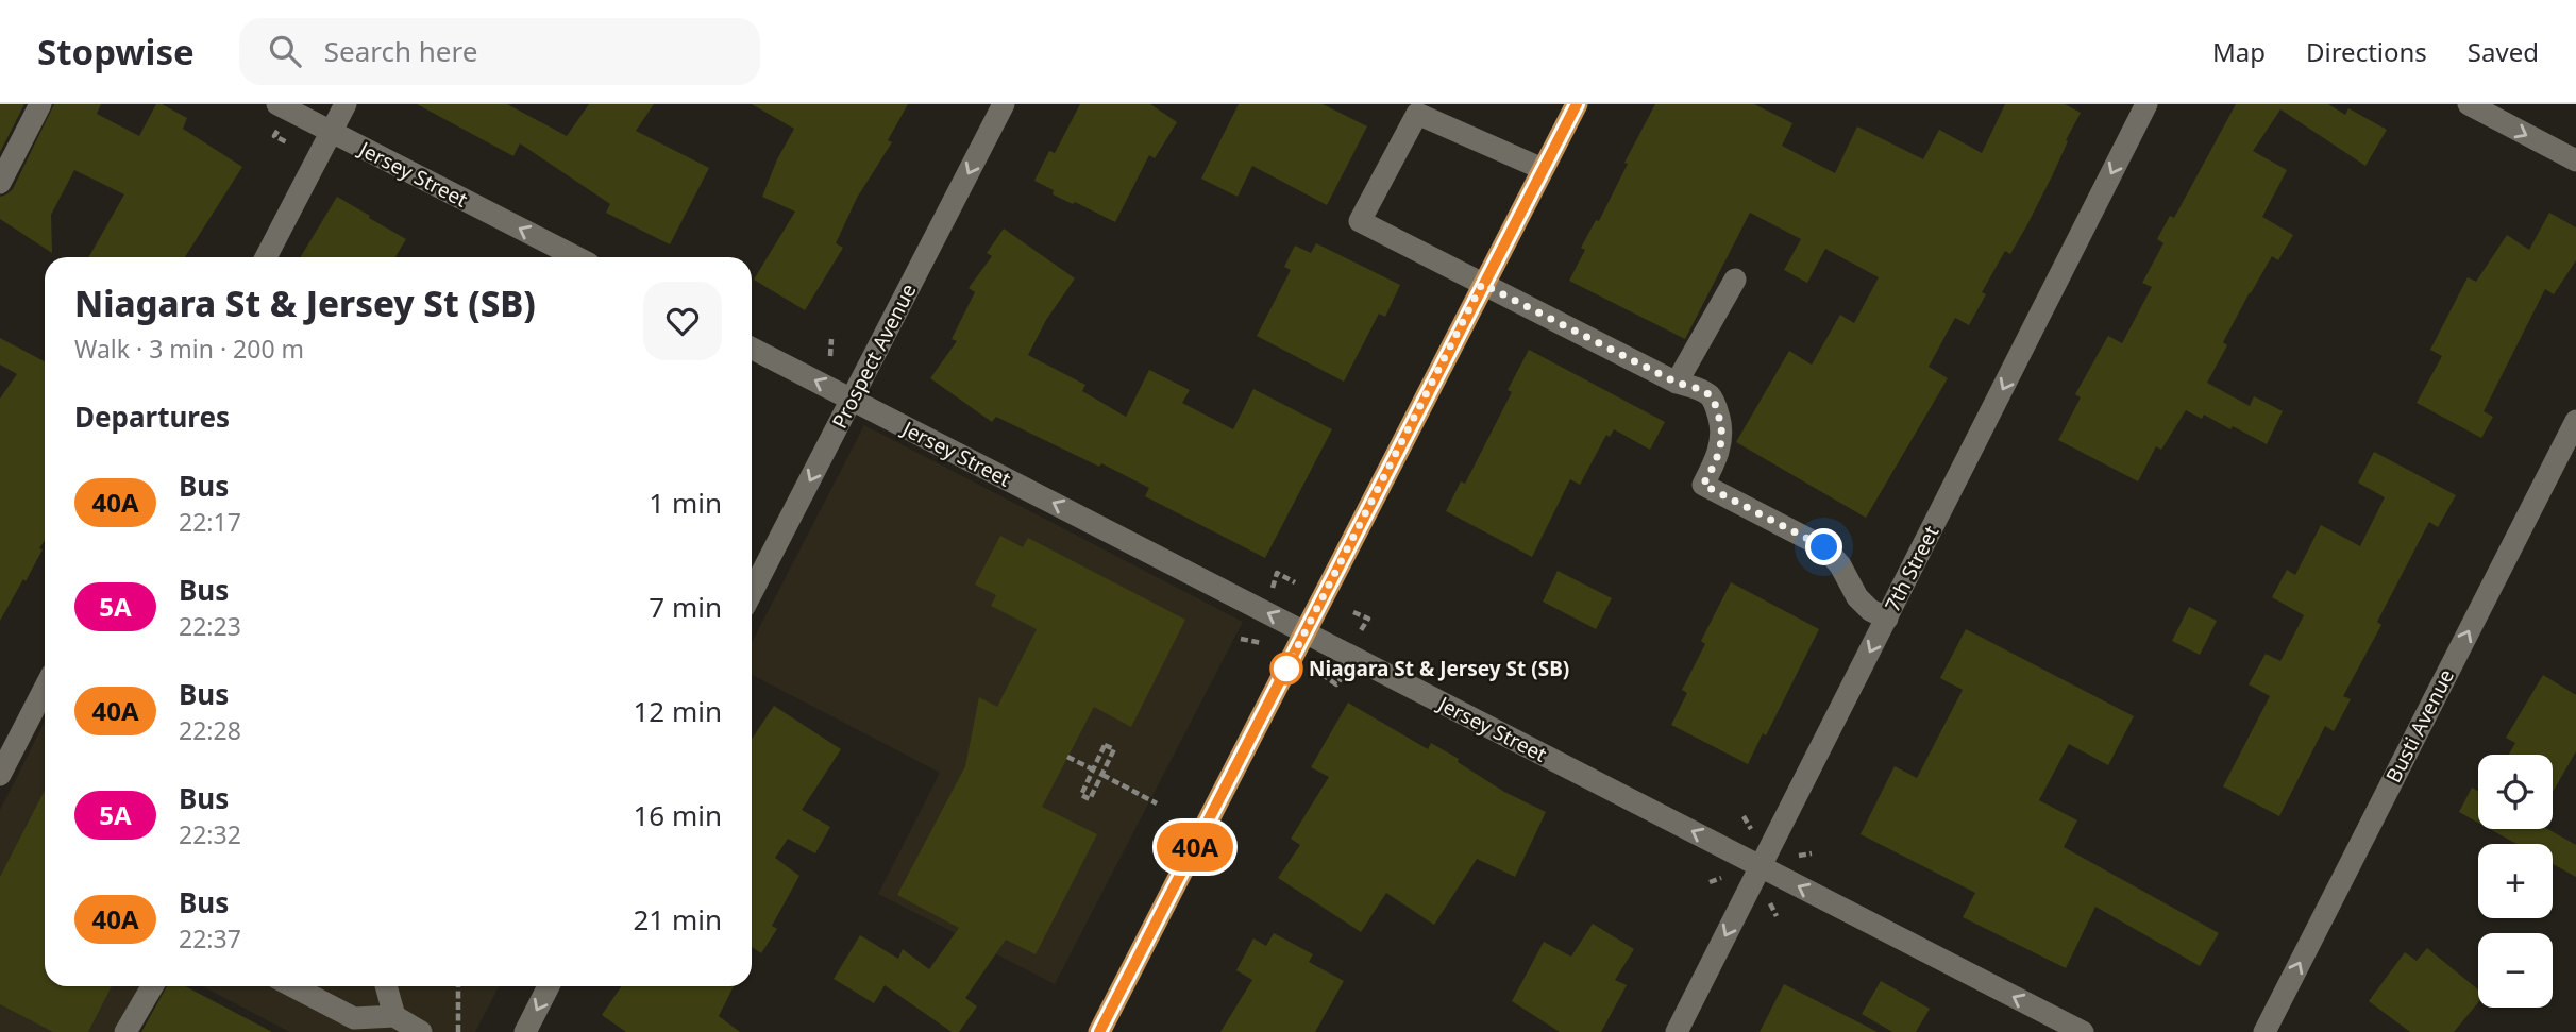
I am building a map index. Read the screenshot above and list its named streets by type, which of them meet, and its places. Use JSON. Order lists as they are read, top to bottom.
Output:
{
  "streets": {
    "street": [
      "Jersey Street",
      "Prospect Avenue",
      "7th Street",
      "Busti Avenue"
    ]
  },
  "crossings": [
    ["Jersey Street", "Prospect Avenue"],
    ["Jersey Street", "7th Street"]
  ],
  "one_way": [
    "Jersey Street",
    "Prospect Avenue",
    "7th Street",
    "Busti Avenue"
  ],
  "places": ["Niagara St & Jersey St (SB)"],
  "lines": ["bus line 40A"],
  "page": {
    "header": "Stopwise",
    "search": "Search here",
    "nav": ["Map", "Directions", "Saved"],
    "on_map": "40A",
    "heading": [
      ["Niagara St & Jersey St (SB)", "Walk · 3 min · 200 m"],
      "Departures"
    ],
    "list": [
      {
        "mark": "40A",
        "name": "Bus",
        "note": "22:17",
        "value": "1 min"
      },
      {
        "mark": "5A",
        "name": "Bus",
        "note": "22:23",
        "value": "7 min"
      },
      {
        "mark": "40A",
        "name": "Bus",
        "note": "22:28",
        "value": "12 min"
      },
      {
        "mark": "5A",
        "name": "Bus",
        "note": "22:32",
        "value": "16 min"
      },
      {
        "mark": "40A",
        "name": "Bus",
        "note": "22:37",
        "value": "21 min"
      }
    ],
    "map_buttons": ["+", "−"]
  }
}
